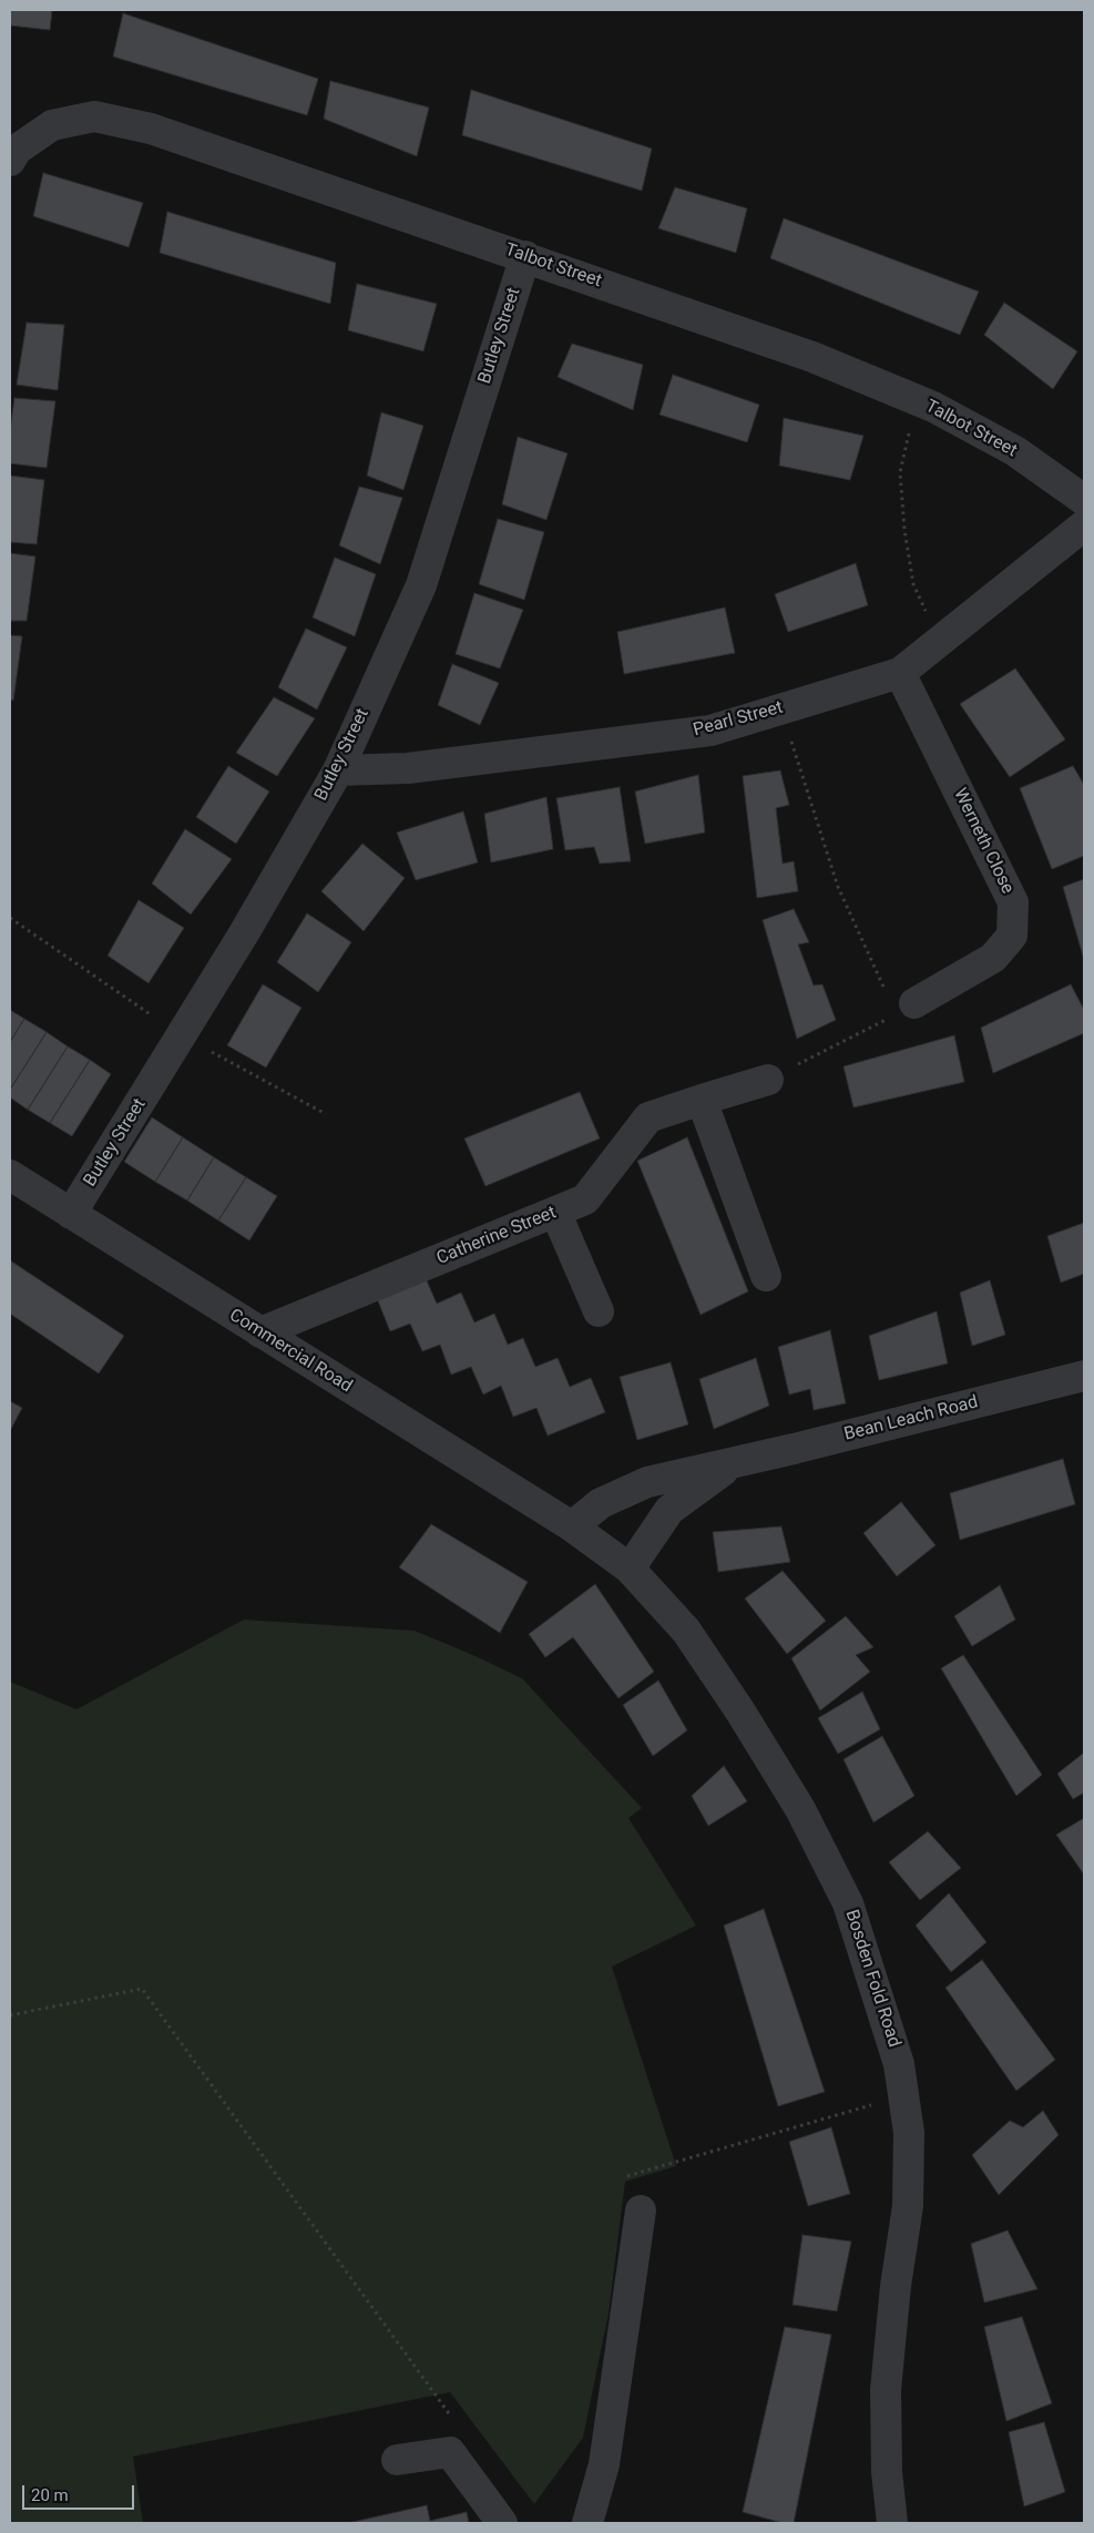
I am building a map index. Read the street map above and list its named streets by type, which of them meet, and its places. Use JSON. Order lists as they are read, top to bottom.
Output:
{
  "streets": {
    "street": [
      "Talbot Street",
      "Butley Street",
      "Pearl Street",
      "Werneth Close",
      "Catherine Street",
      "Commercial Road",
      "Bean Leach Road",
      "Bosden Fold Road"
    ]
  },
  "crossings": [
    ["Talbot Street", "Butley Street"],
    ["Butley Street", "Pearl Street"],
    ["Butley Street", "Commercial Road"],
    ["Pearl Street", "Werneth Close"],
    ["Catherine Street", "Commercial Road"],
    ["Commercial Road", "Bean Leach Road"],
    ["Commercial Road", "Bosden Fold Road"],
    ["Bean Leach Road", "Bosden Fold Road"]
  ],
  "scale_bar": "20 m"
}
